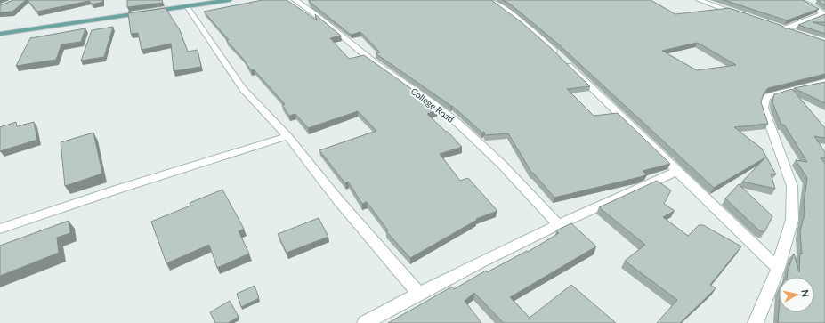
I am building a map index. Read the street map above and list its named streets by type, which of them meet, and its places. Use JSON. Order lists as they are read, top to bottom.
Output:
{
  "streets": {
    "street": ["College Road"]
  },
  "north": "right"
}
